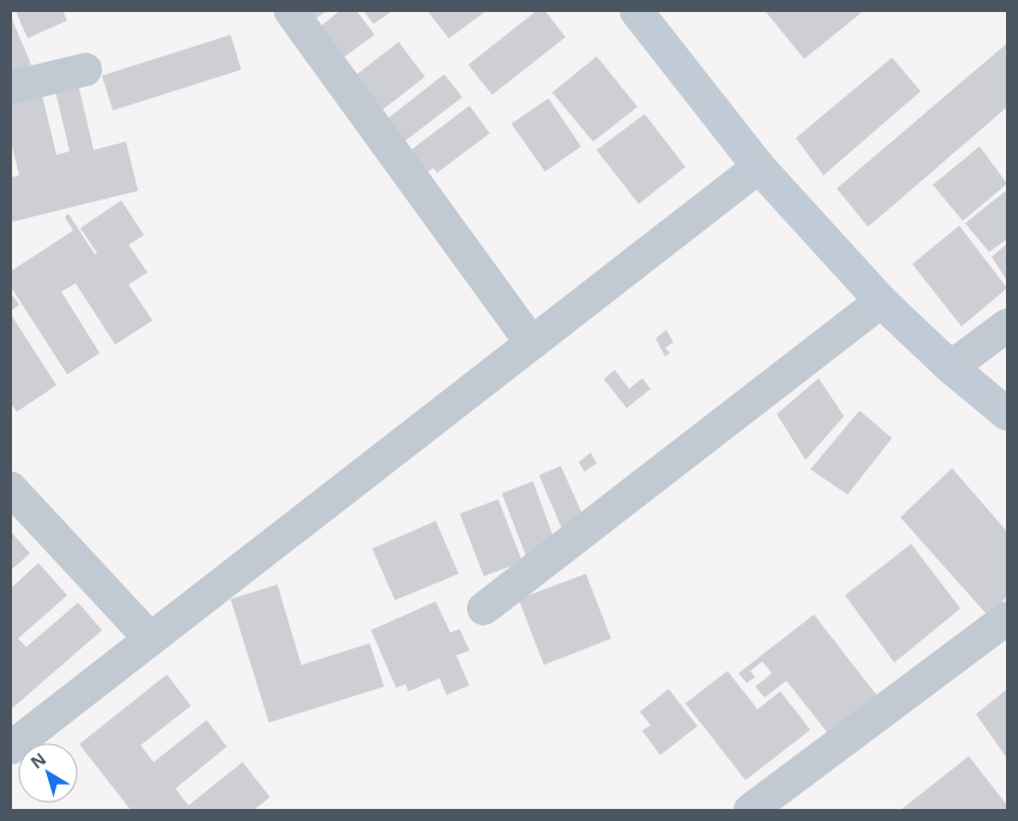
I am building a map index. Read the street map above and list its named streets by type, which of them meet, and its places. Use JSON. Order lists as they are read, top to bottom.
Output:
{
  "north": "top left"
}
